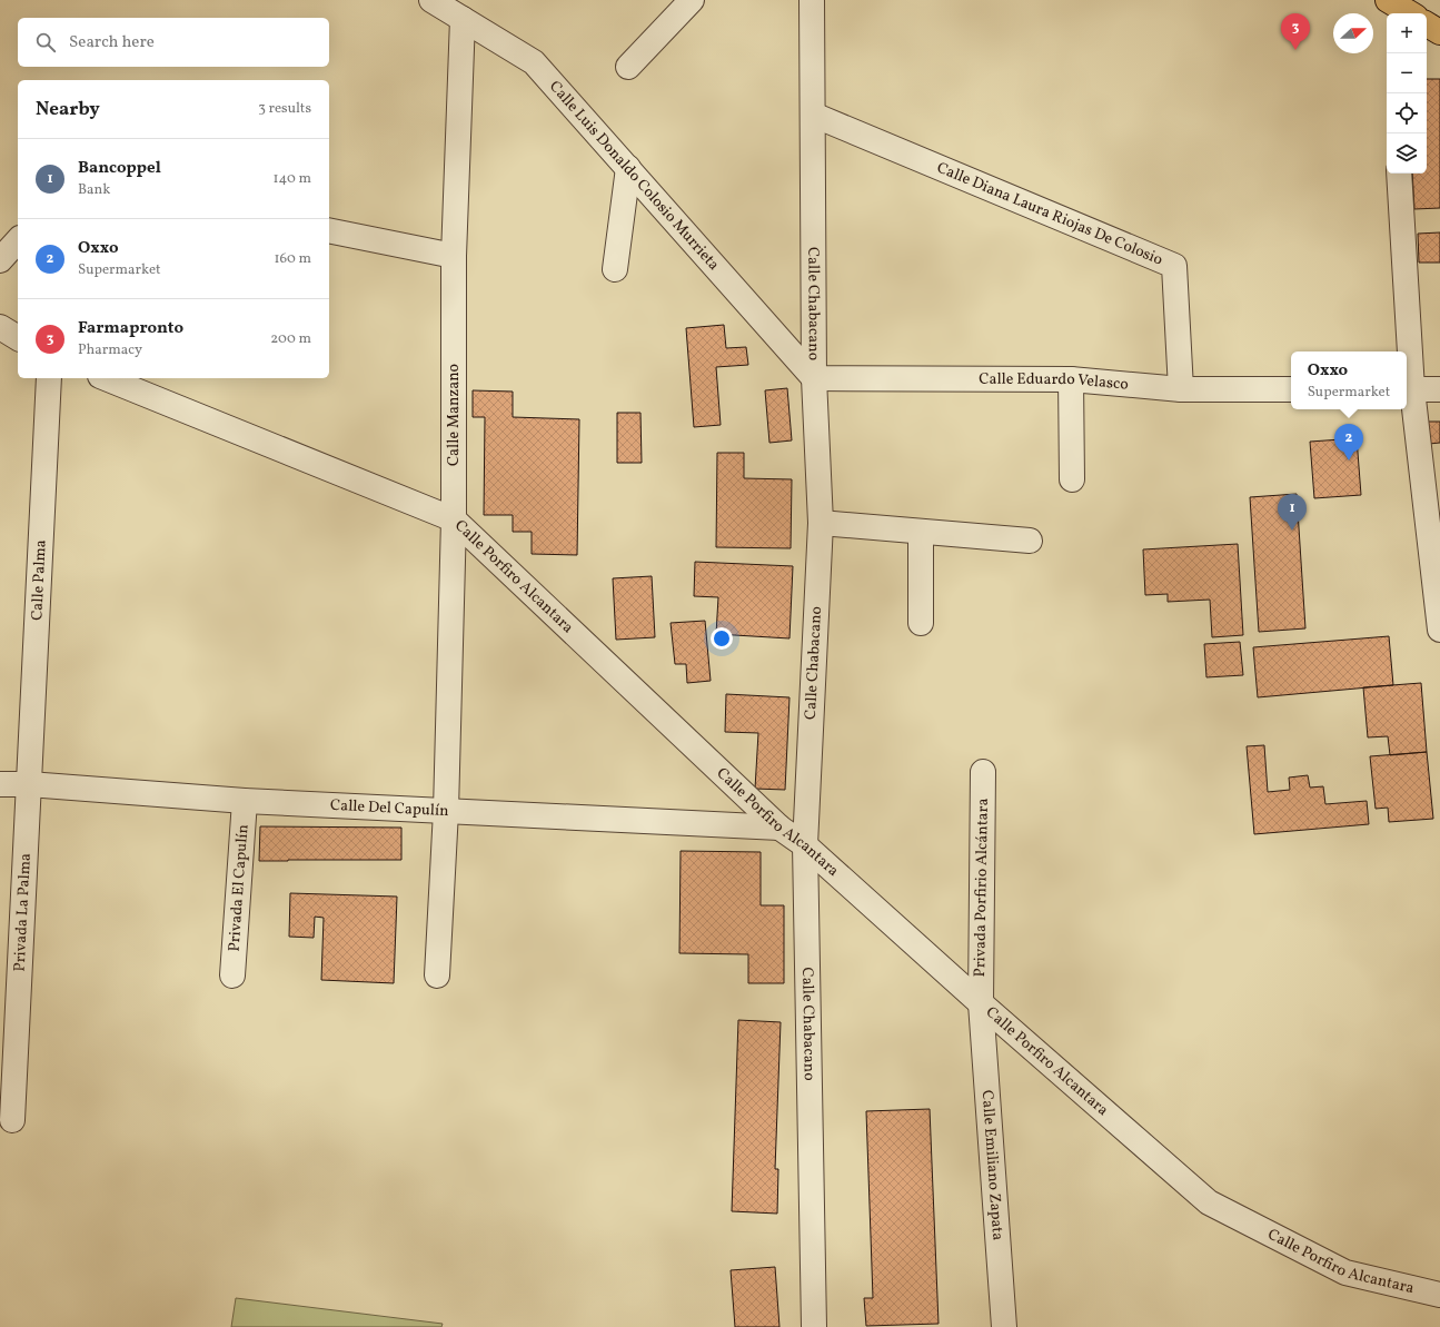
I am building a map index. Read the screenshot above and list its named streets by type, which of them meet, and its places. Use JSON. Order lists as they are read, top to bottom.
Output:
{
  "streets": {
    "street": [
      "Calle Luis Donaldo Colosio Murrieta",
      "Calle Diana Laura Riojas De Colosio",
      "Calle Chabacano",
      "Calle Eduardo Velasco",
      "Calle Manzano",
      "Calle Porfiro Alcantara",
      "Calle Palma",
      "Calle Del Capulín",
      "Privada Porfirio Alcántara",
      "Privada El Capulín",
      "Privada La Palma",
      "Calle Emiliano Zapata"
    ]
  },
  "crossings": [
    ["Calle Luis Donaldo Colosio Murrieta", "Calle Chabacano"],
    ["Calle Luis Donaldo Colosio Murrieta", "Calle Eduardo Velasco"],
    ["Calle Luis Donaldo Colosio Murrieta", "Calle Manzano"],
    ["Calle Diana Laura Riojas De Colosio", "Calle Chabacano"],
    ["Calle Diana Laura Riojas De Colosio", "Calle Eduardo Velasco"],
    ["Calle Chabacano", "Calle Eduardo Velasco"],
    ["Calle Chabacano", "Calle Porfiro Alcantara"],
    ["Calle Manzano", "Calle Porfiro Alcantara"],
    ["Calle Manzano", "Calle Del Capulín"],
    ["Calle Porfiro Alcantara", "Calle Del Capulín"],
    ["Calle Porfiro Alcantara", "Privada Porfirio Alcántara"],
    ["Calle Porfiro Alcantara", "Calle Emiliano Zapata"],
    ["Calle Palma", "Calle Del Capulín"],
    ["Calle Palma", "Privada La Palma"],
    ["Calle Del Capulín", "Privada El Capulín"],
    ["Calle Del Capulín", "Privada La Palma"],
    ["Privada Porfirio Alcántara", "Calle Emiliano Zapata"]
  ],
  "north": "right",
  "page": {
    "map_buttons": ["+", "−"],
    "pins": ["3", "2", "1"],
    "search": "Search here",
    "heading": ["Nearby", "3 results"],
    "list": [
      {
        "mark": "1",
        "name": "Bancoppel",
        "note": "Bank",
        "value": "140 m"
      },
      {
        "mark": "2",
        "name": "Oxxo",
        "note": "Supermarket",
        "value": "160 m"
      },
      {
        "mark": "3",
        "name": "Farmapronto",
        "note": "Pharmacy",
        "value": "200 m"
      }
    ],
    "popup": ["Oxxo", "Supermarket"]
  }
}
